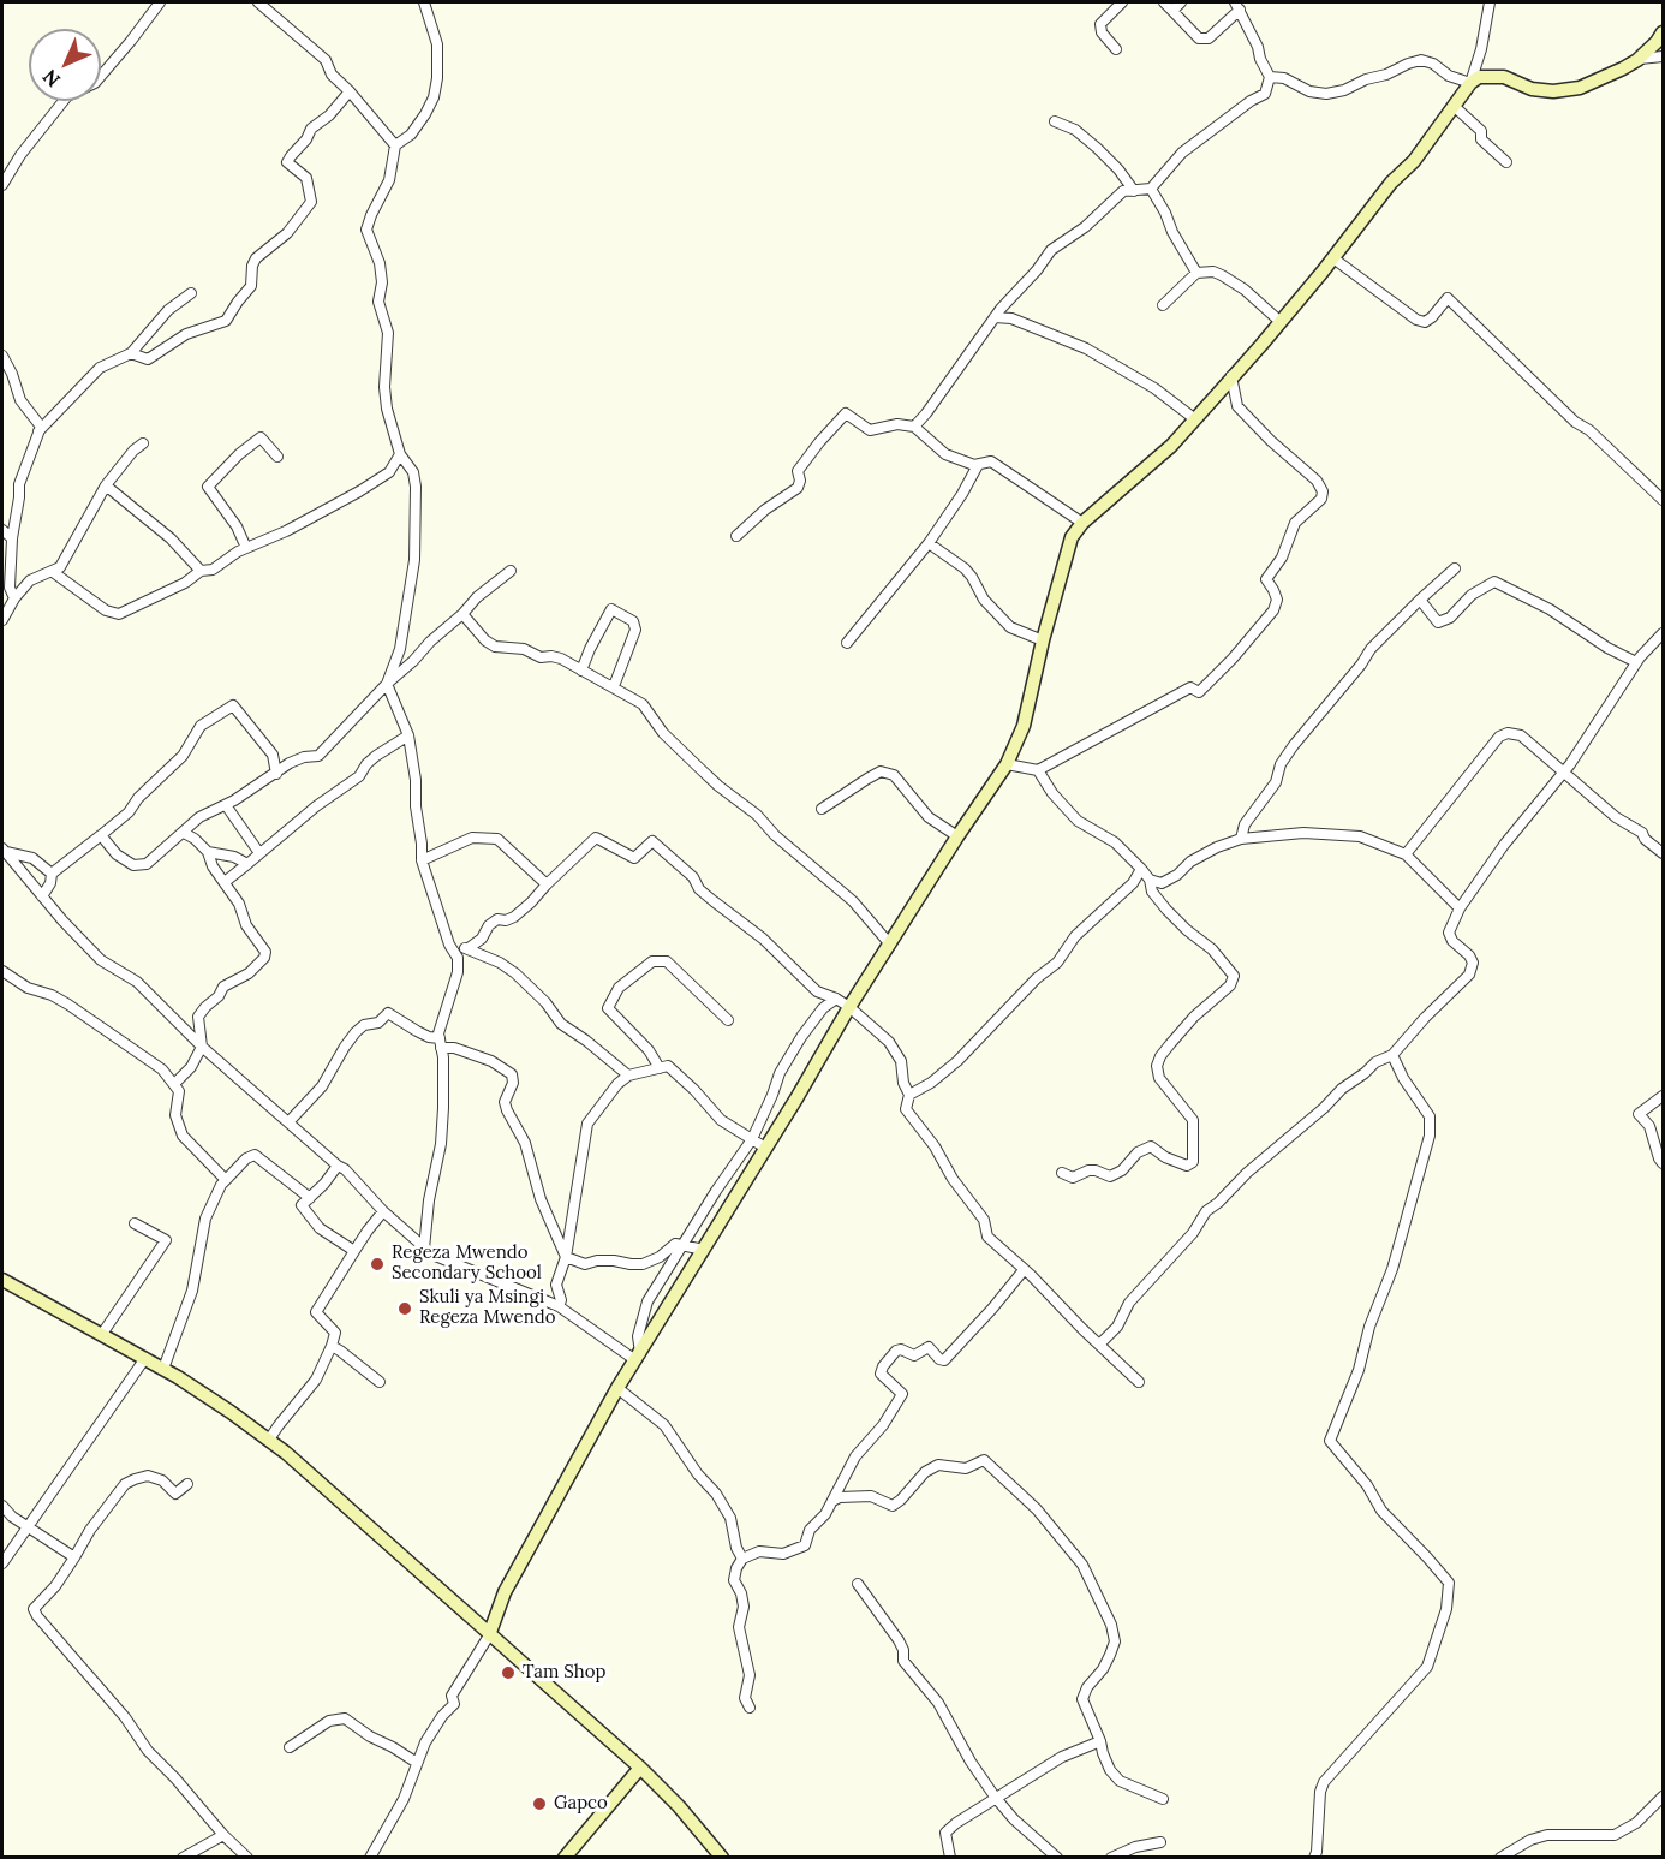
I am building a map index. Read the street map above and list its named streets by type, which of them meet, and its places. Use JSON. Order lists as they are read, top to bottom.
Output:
{
  "places": [
    "Regeza Mwendo Secondary School",
    "Skuli ya Msingi Regeza Mwendo",
    "Tam Shop",
    "Gapco"
  ],
  "north": "bottom left"
}
